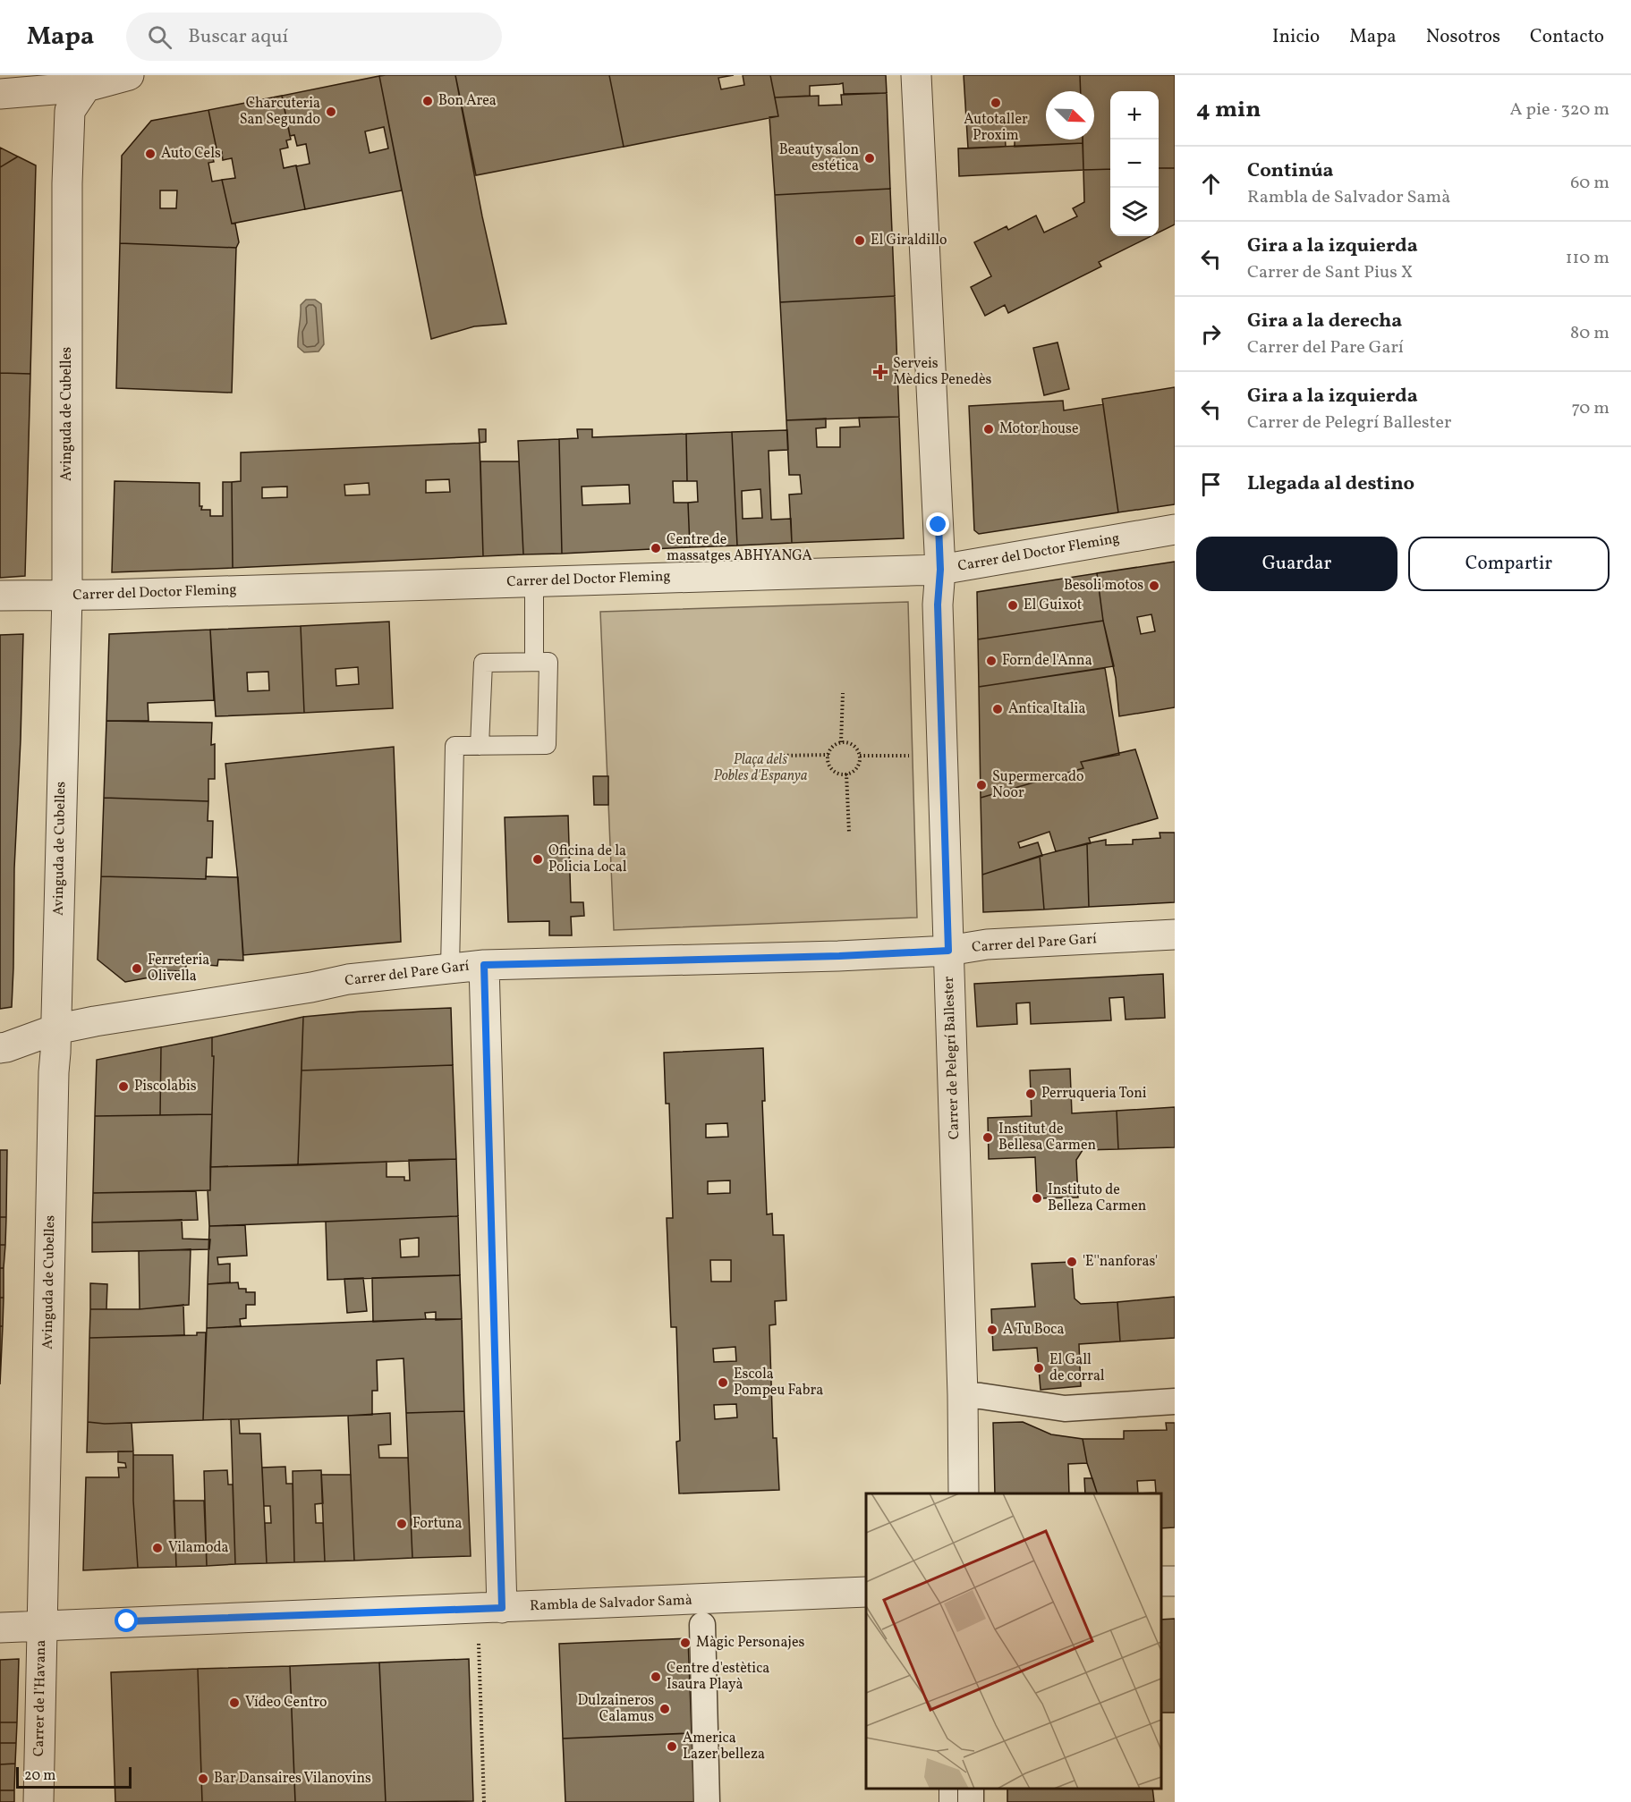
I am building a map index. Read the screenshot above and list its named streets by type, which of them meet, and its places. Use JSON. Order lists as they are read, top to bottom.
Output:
{
  "streets": {
    "street": [
      "Avinguda de Cubelles",
      "Carrer del Doctor Fleming",
      "Carrer del Pare Garí",
      "Carrer de Pelegrí Ballester",
      "Rambla de Salvador Samà",
      "Carrer de l'Havana"
    ]
  },
  "crossings": [
    ["Avinguda de Cubelles", "Carrer del Doctor Fleming"],
    ["Avinguda de Cubelles", "Carrer del Pare Garí"],
    ["Avinguda de Cubelles", "Rambla de Salvador Samà"],
    ["Avinguda de Cubelles", "Carrer de l'Havana"],
    ["Carrer del Doctor Fleming", "Carrer de Pelegrí Ballester"],
    ["Carrer del Pare Garí", "Carrer de Pelegrí Ballester"],
    ["Rambla de Salvador Samà", "Carrer de l'Havana"]
  ],
  "parks": ["Plaça dels Pobles d'Espanya"],
  "places": {
    "other": [
      "Bon Area",
      "Autotaller Proxim",
      "Charcuteria San Segundo",
      "Auto Cels",
      "Beauty salon estética",
      "El Giraldillo",
      "Motor house",
      "Centre de massatges ABHYANGA",
      "Besoli motos",
      "El Guixot",
      "Forn de l'Anna",
      "Antica Italia",
      "Supermercado Noor",
      "Oficina de la Policia Local",
      "Ferreteria Olivella",
      "Piscolabis",
      "Perruqueria Toni",
      "Institut de Bellesa Carmen",
      "Instituto de Belleza Carmen",
      "'E''nanforas'",
      "A Tu Boca",
      "El Gall de corral",
      "Escola Pompeu Fabra",
      "Fortuna",
      "Vilamoda",
      "Màgic Personajes",
      "Centre d'estètica Isaura Playà",
      "Vídeo Centro",
      "Dulzaineros Calamus",
      "America Lazer belleza",
      "Bar Dansaires Vilanovins"
    ],
    "health": ["Serveis Mèdics Penedès"]
  },
  "scale_bar": "20 m",
  "north": "bottom right",
  "page": {
    "header": "Mapa",
    "search": "Buscar aquí",
    "nav": [
      "Inicio",
      "Mapa",
      "Nosotros",
      "Contacto"
    ],
    "heading": ["4 min", "A pie · 320 m"],
    "map_buttons": ["+", "−"],
    "list": [
      ["Continúa", "Rambla de Salvador Samà", "60 m"],
      ["Gira a la izquierda", "Carrer de Sant Pius X", "110 m"],
      ["Gira a la derecha", "Carrer del Pare Garí", "80 m"],
      ["Gira a la izquierda", "Carrer de Pelegrí Ballester", "70 m"],
      "Llegada al destino"
    ],
    "buttons": ["Guardar", "Compartir"],
    "scale": "20 m"
  }
}
